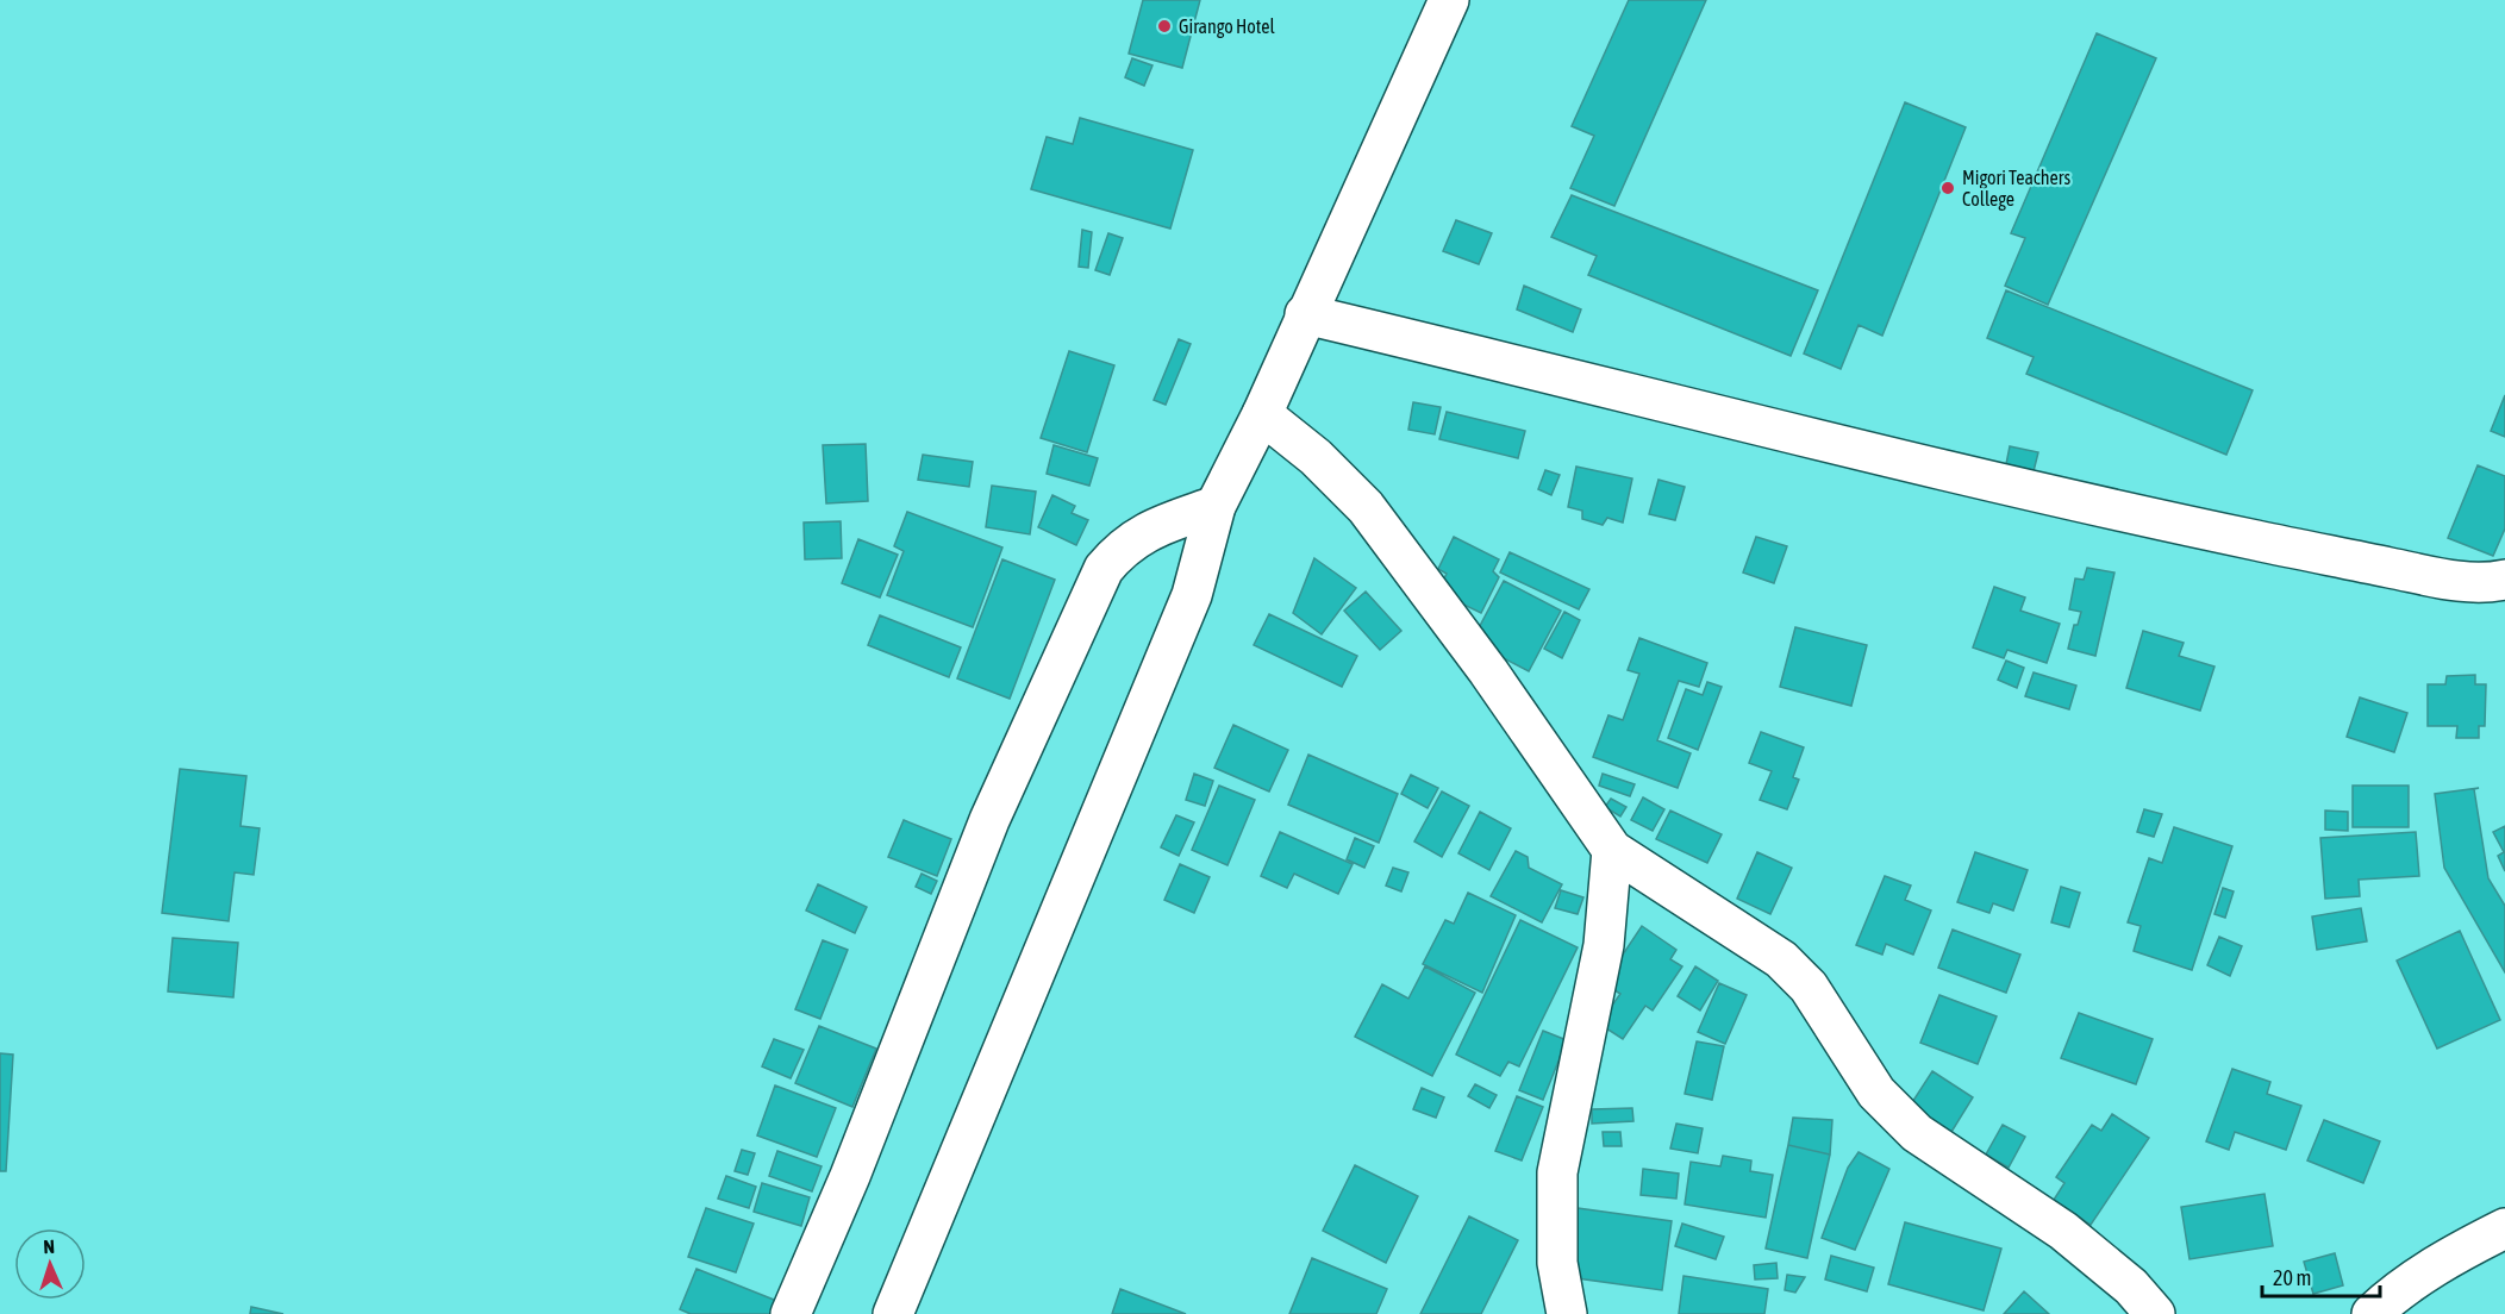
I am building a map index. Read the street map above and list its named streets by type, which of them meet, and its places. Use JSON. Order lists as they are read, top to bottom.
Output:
{
  "places": ["Girango Hotel", "Migori Teachers College"],
  "scale_bar": "20 m",
  "north": "top"
}
